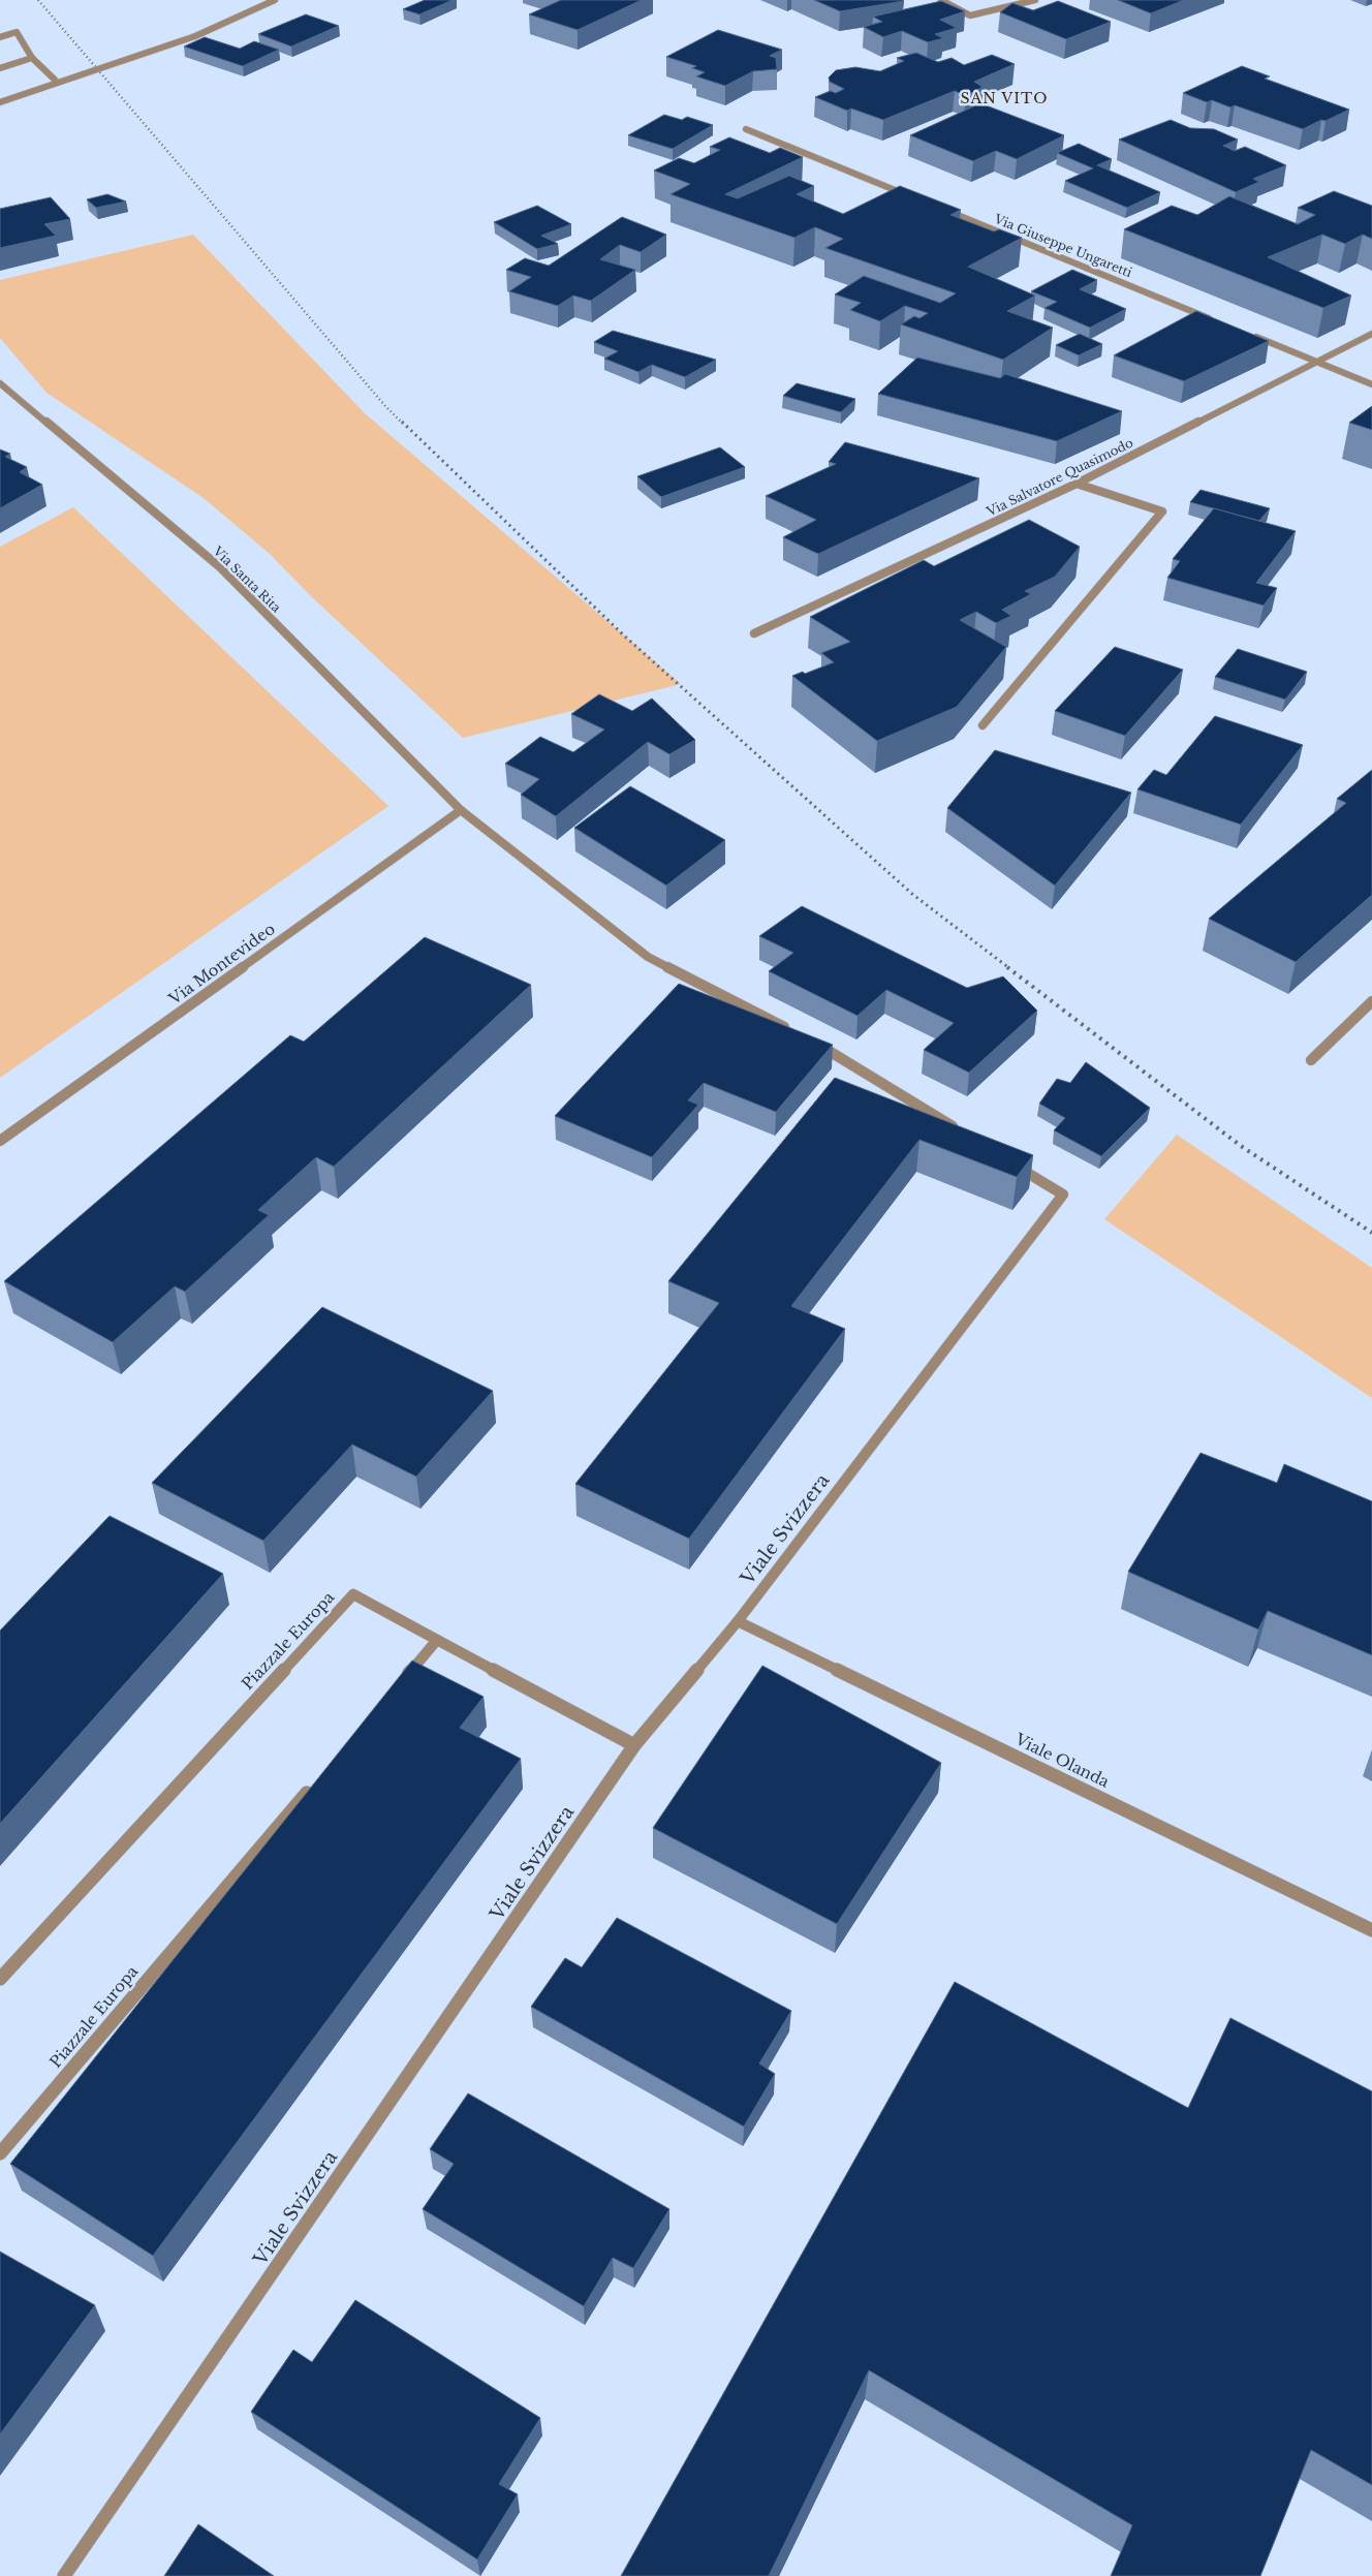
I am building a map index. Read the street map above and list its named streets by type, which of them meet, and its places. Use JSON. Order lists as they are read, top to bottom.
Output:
{
  "streets": {
    "street": [
      "Via Giuseppe Ungaretti",
      "Via Salvatore Quasimodo",
      "Via Santa Rita",
      "Via Montevideo",
      "Viale Svizzera",
      "Piazzale Europa",
      "Viale Olanda"
    ]
  },
  "crossings": [
    ["Via Santa Rita", "Via Montevideo"],
    ["Viale Svizzera", "Viale Olanda"]
  ],
  "districts": ["SAN VITO"]
}
